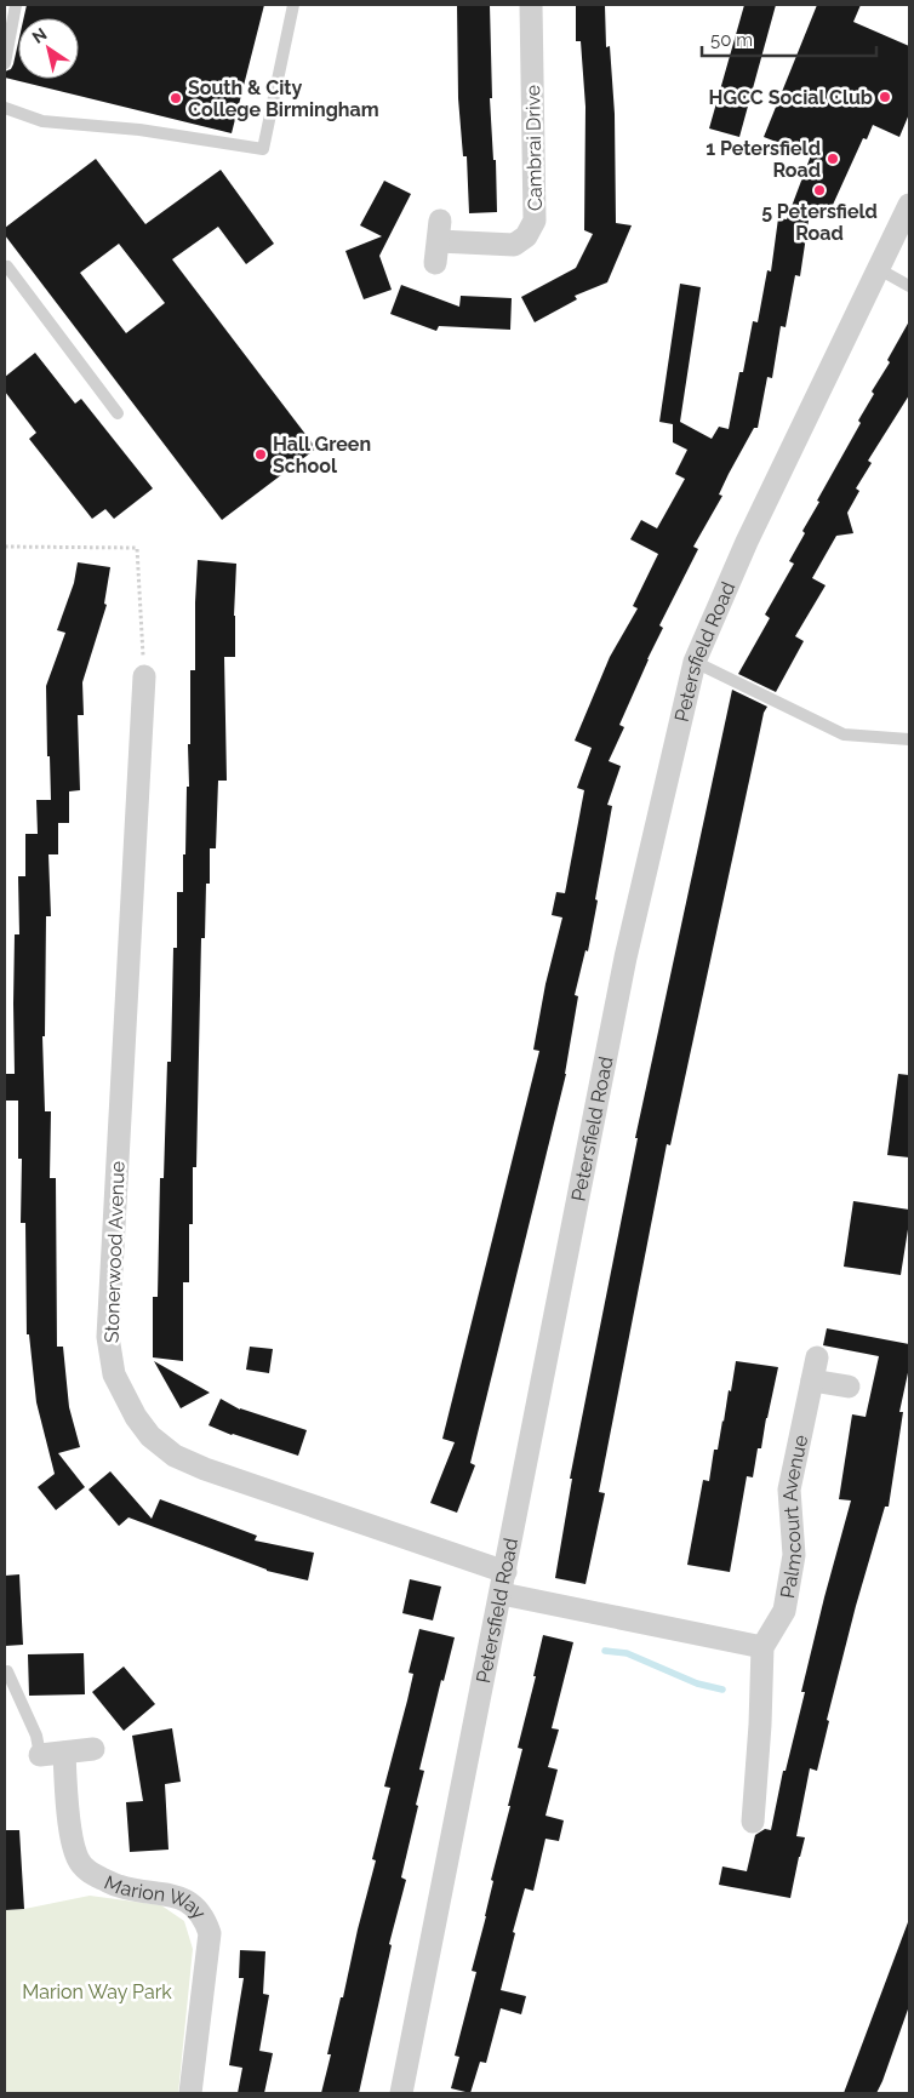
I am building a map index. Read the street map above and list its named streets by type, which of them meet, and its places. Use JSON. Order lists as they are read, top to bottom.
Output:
{
  "streets": {
    "street": [
      "Cambrai Drive",
      "Petersfield Road",
      "Stonerwood Avenue",
      "Palmcourt Avenue",
      "Marion Way"
    ]
  },
  "crossings": [
    ["Petersfield Road", "Stonerwood Avenue"]
  ],
  "parks": ["Marion Way Park"],
  "places": [
    "HGCC Social Club",
    "South & City College Birmingham",
    "1 Petersfield Road",
    "5 Petersfield Road",
    "Hall Green School"
  ],
  "scale_bar": "50 m",
  "north": "top left"
}
